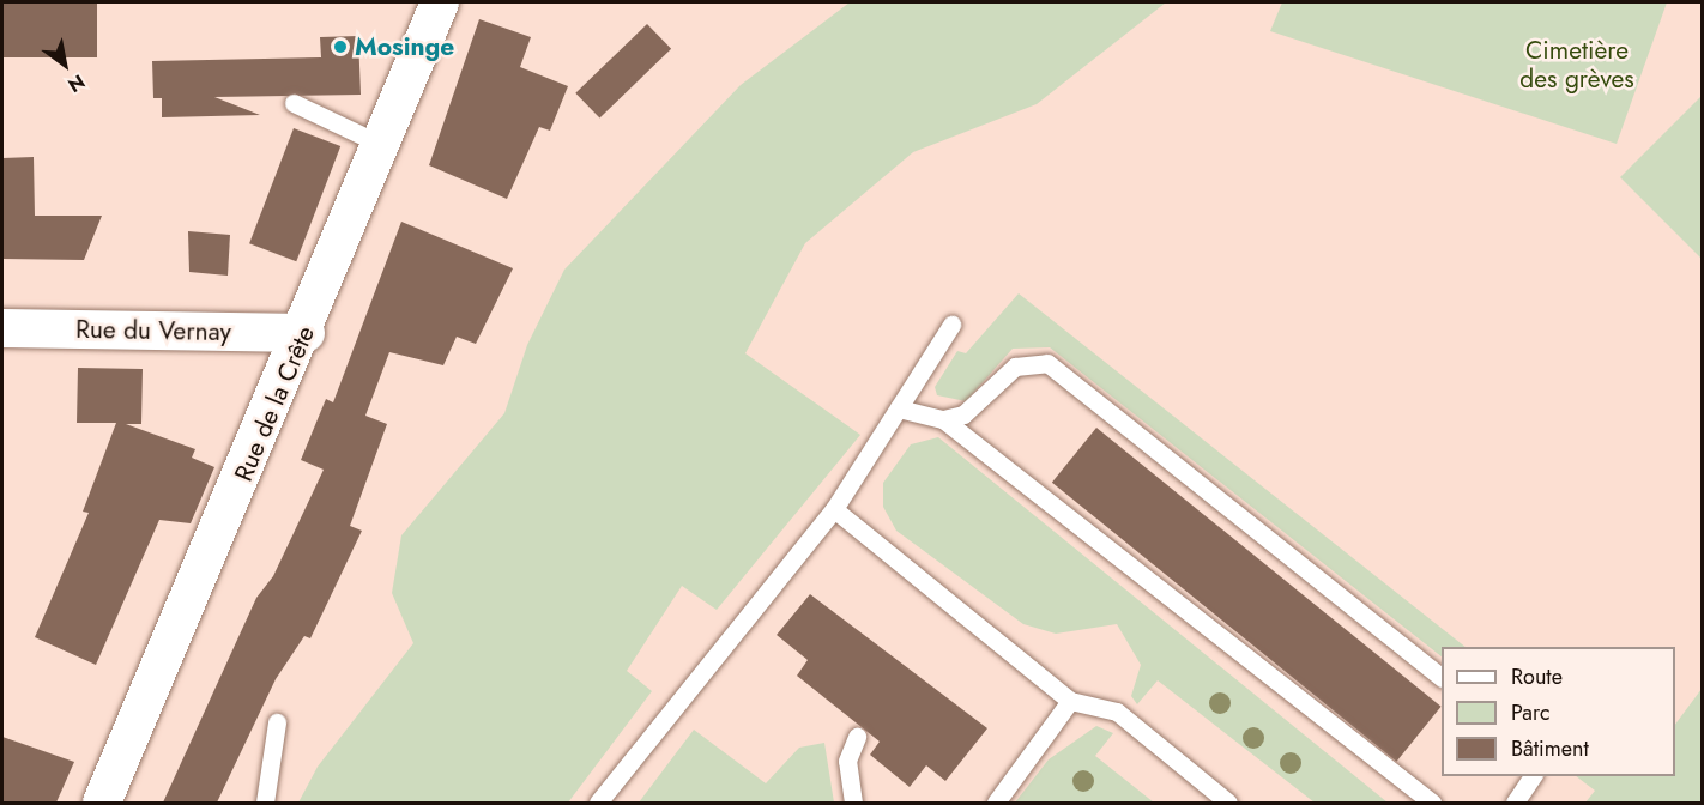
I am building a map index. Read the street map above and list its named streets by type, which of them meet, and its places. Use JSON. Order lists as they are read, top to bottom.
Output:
{
  "streets": {
    "street": ["Rue du Vernay", "Rue de la Crête"]
  },
  "crossings": [
    ["Rue du Vernay", "Rue de la Crête"]
  ],
  "parks": ["Cimetière des grèves"],
  "places": ["Mosinge"],
  "legend": ["Route", "Parc", "Bâtiment"],
  "north": "bottom right"
}
